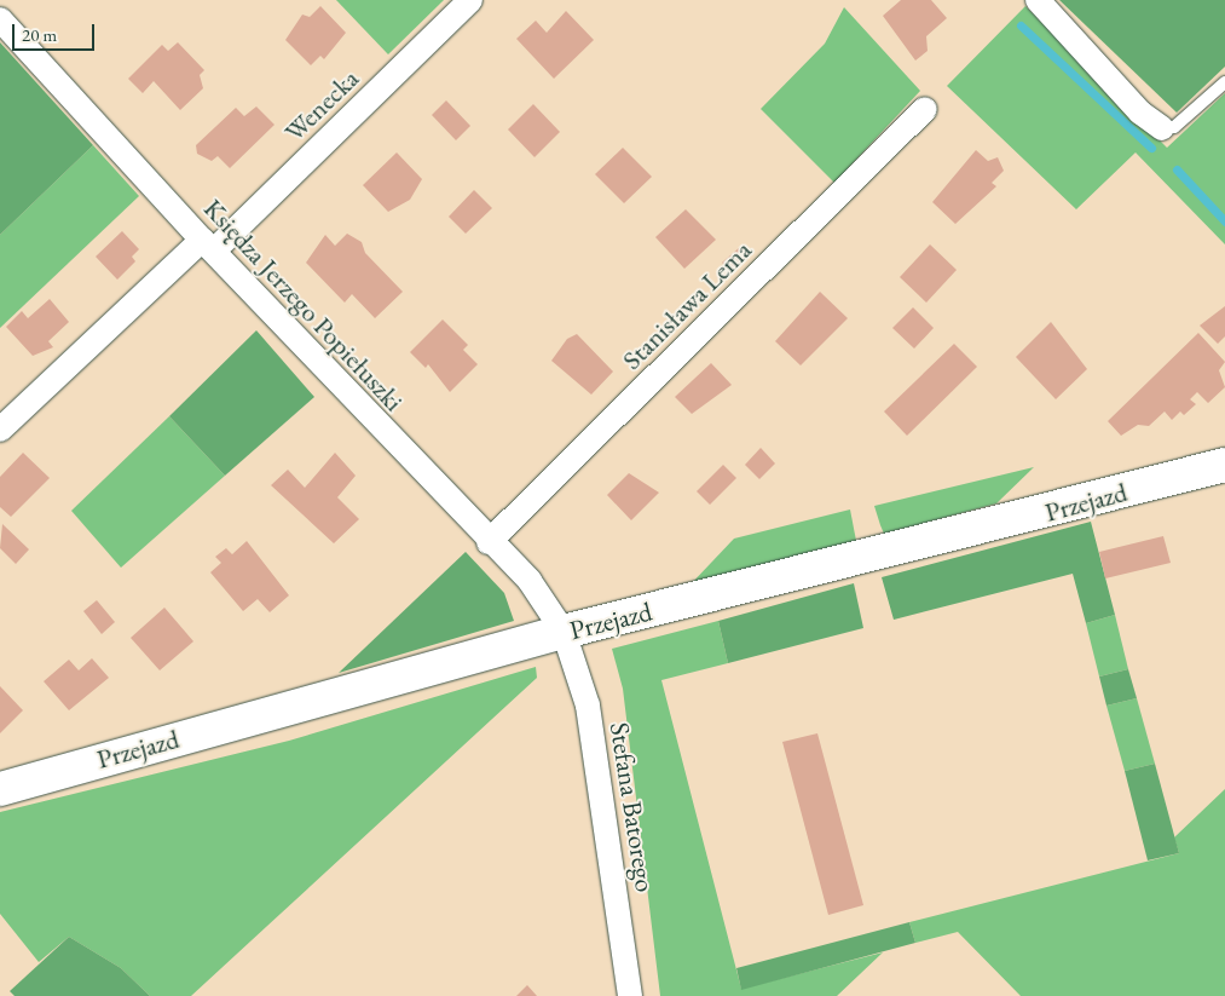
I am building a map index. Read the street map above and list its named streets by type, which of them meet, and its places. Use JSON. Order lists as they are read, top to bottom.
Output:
{
  "streets": {
    "street": [
      "Wenecka",
      "Księdza Jerzego Popiełuszki",
      "Stanisława Lema",
      "Przejazd",
      "Stefana Batorego"
    ]
  },
  "crossings": [
    ["Wenecka", "Księdza Jerzego Popiełuszki"],
    ["Księdza Jerzego Popiełuszki", "Stanisława Lema"],
    ["Księdza Jerzego Popiełuszki", "Przejazd"],
    ["Księdza Jerzego Popiełuszki", "Stefana Batorego"],
    ["Przejazd", "Stefana Batorego"]
  ],
  "scale_bar": "20 m"
}
